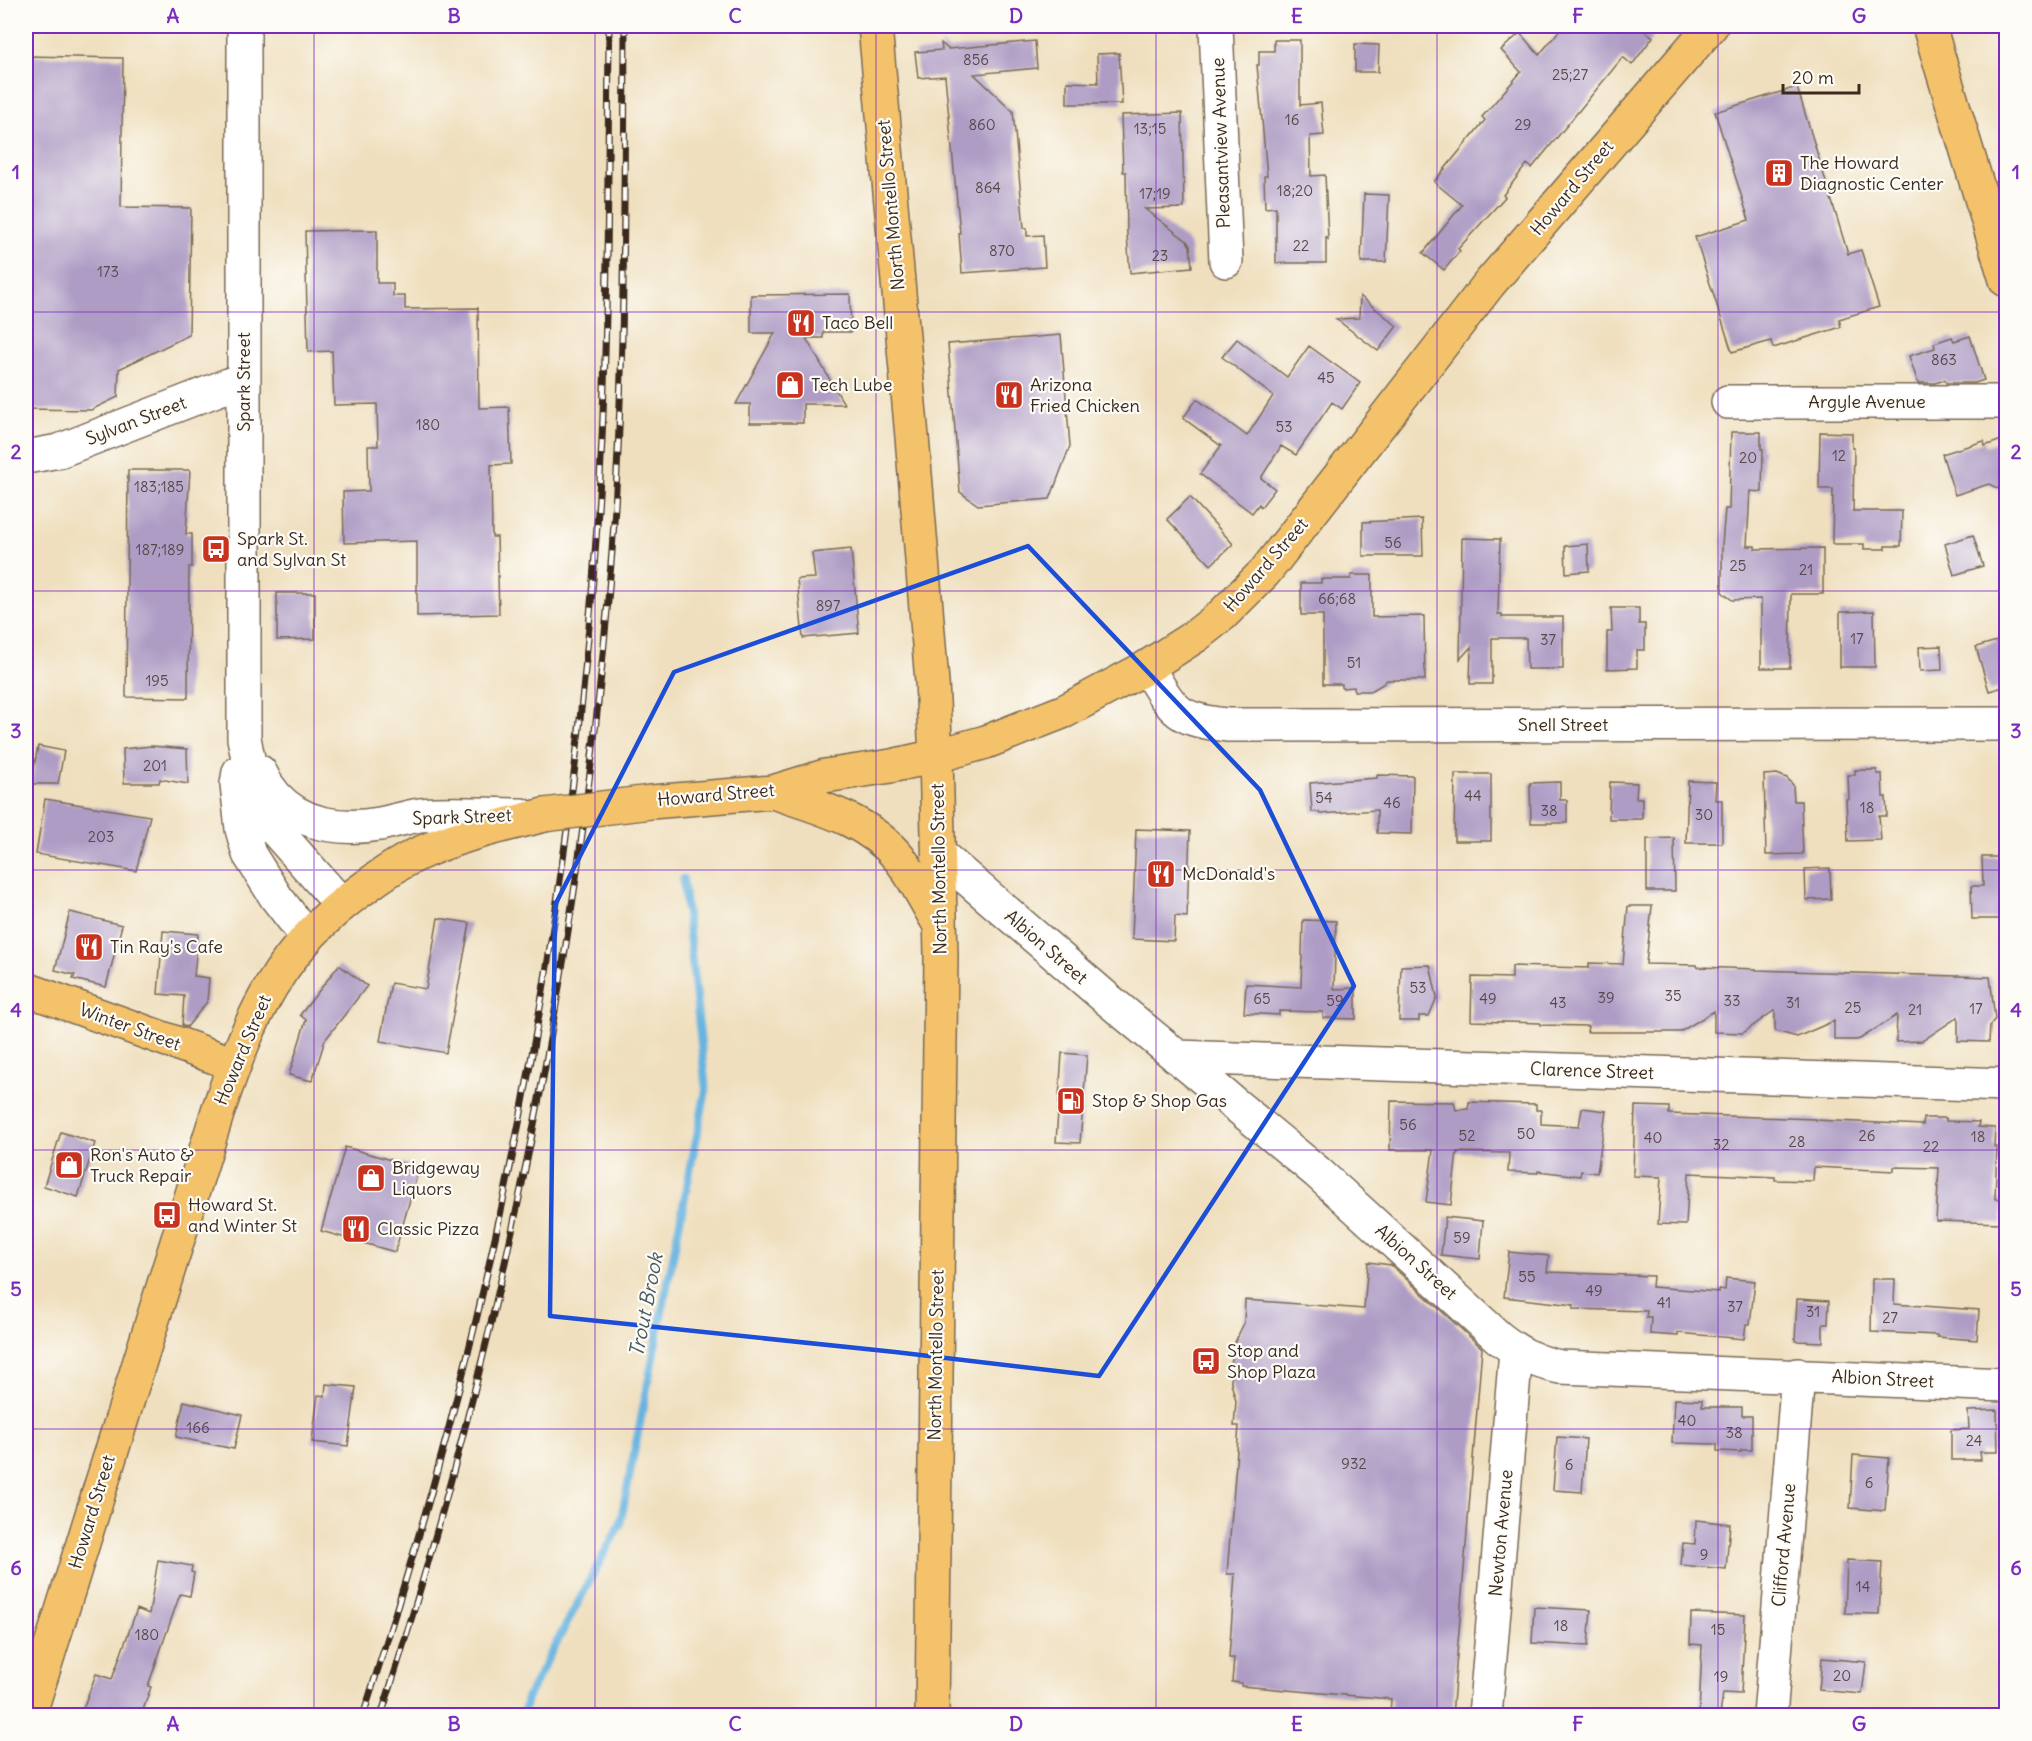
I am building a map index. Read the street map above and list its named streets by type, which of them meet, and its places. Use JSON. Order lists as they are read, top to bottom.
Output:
{
  "streets": {
    "main road": ["Howard Street", "North Montello Street", "Winter Street"],
    "street": [
      "Pleasantview Avenue",
      "Spark Street",
      "Argyle Avenue",
      "Sylvan Street",
      "Snell Street",
      "Albion Street",
      "Clarence Street",
      "Newton Avenue",
      "Clifford Avenue"
    ]
  },
  "crossings": [
    ["Howard Street", "North Montello Street"],
    ["Howard Street", "Spark Street"],
    ["Howard Street", "Snell Street"],
    ["Howard Street", "Winter Street"],
    ["North Montello Street", "Albion Street"],
    ["Spark Street", "Sylvan Street"],
    ["Albion Street", "Clarence Street"],
    ["Albion Street", "Newton Avenue"],
    ["Albion Street", "Clifford Avenue"]
  ],
  "water": ["Trout Brook"],
  "places": {
    "building": ["The Howard Diagnostic Center"],
    "restaurant": [
      "Taco Bell",
      "Arizona Fried Chicken",
      "McDonald's",
      "Tin Ray's Cafe",
      "Classic Pizza"
    ],
    "shop": ["Tech Lube", "Ron's Auto & Truck Repair", "Bridgeway Liquors"],
    "bus stop": ["Spark St. and Sylvan St", "Howard St. and Winter St", "Stop and Shop Plaza"],
    "fuel station": ["Stop & Shop Gas"]
  },
  "house_numbers": [
    "856",
    "25;27",
    "16",
    "860",
    "29",
    "13;15",
    "864",
    "18;20",
    "17;19",
    "22",
    "870",
    "23",
    "173",
    "863",
    "45",
    "180",
    "53",
    "12",
    "20",
    "183;185",
    "56",
    "187;189",
    "25",
    "21",
    "66;68",
    "897",
    "17",
    "37",
    "51",
    "195",
    "201",
    "44",
    "54",
    "46",
    "18",
    "38",
    "30",
    "203",
    "53",
    "35",
    "39",
    "65",
    "49",
    "59",
    "33",
    "43",
    "31",
    "25",
    "17",
    "21",
    "56",
    "50",
    "52",
    "26",
    "18",
    "40",
    "28",
    "32",
    "22",
    "59",
    "55",
    "49",
    "41",
    "37",
    "31",
    "27",
    "40",
    "166",
    "38",
    "24",
    "932",
    "6",
    "6",
    "9",
    "14",
    "18",
    "15",
    "180",
    "20",
    "19"
  ],
  "scale_bar": "20 m",
  "grid": {
    "columns": [
      "A",
      "B",
      "C",
      "D",
      "E",
      "F",
      "G"
    ],
    "rows": [
      "1",
      "2",
      "3",
      "4",
      "5",
      "6"
    ]
  }
}
